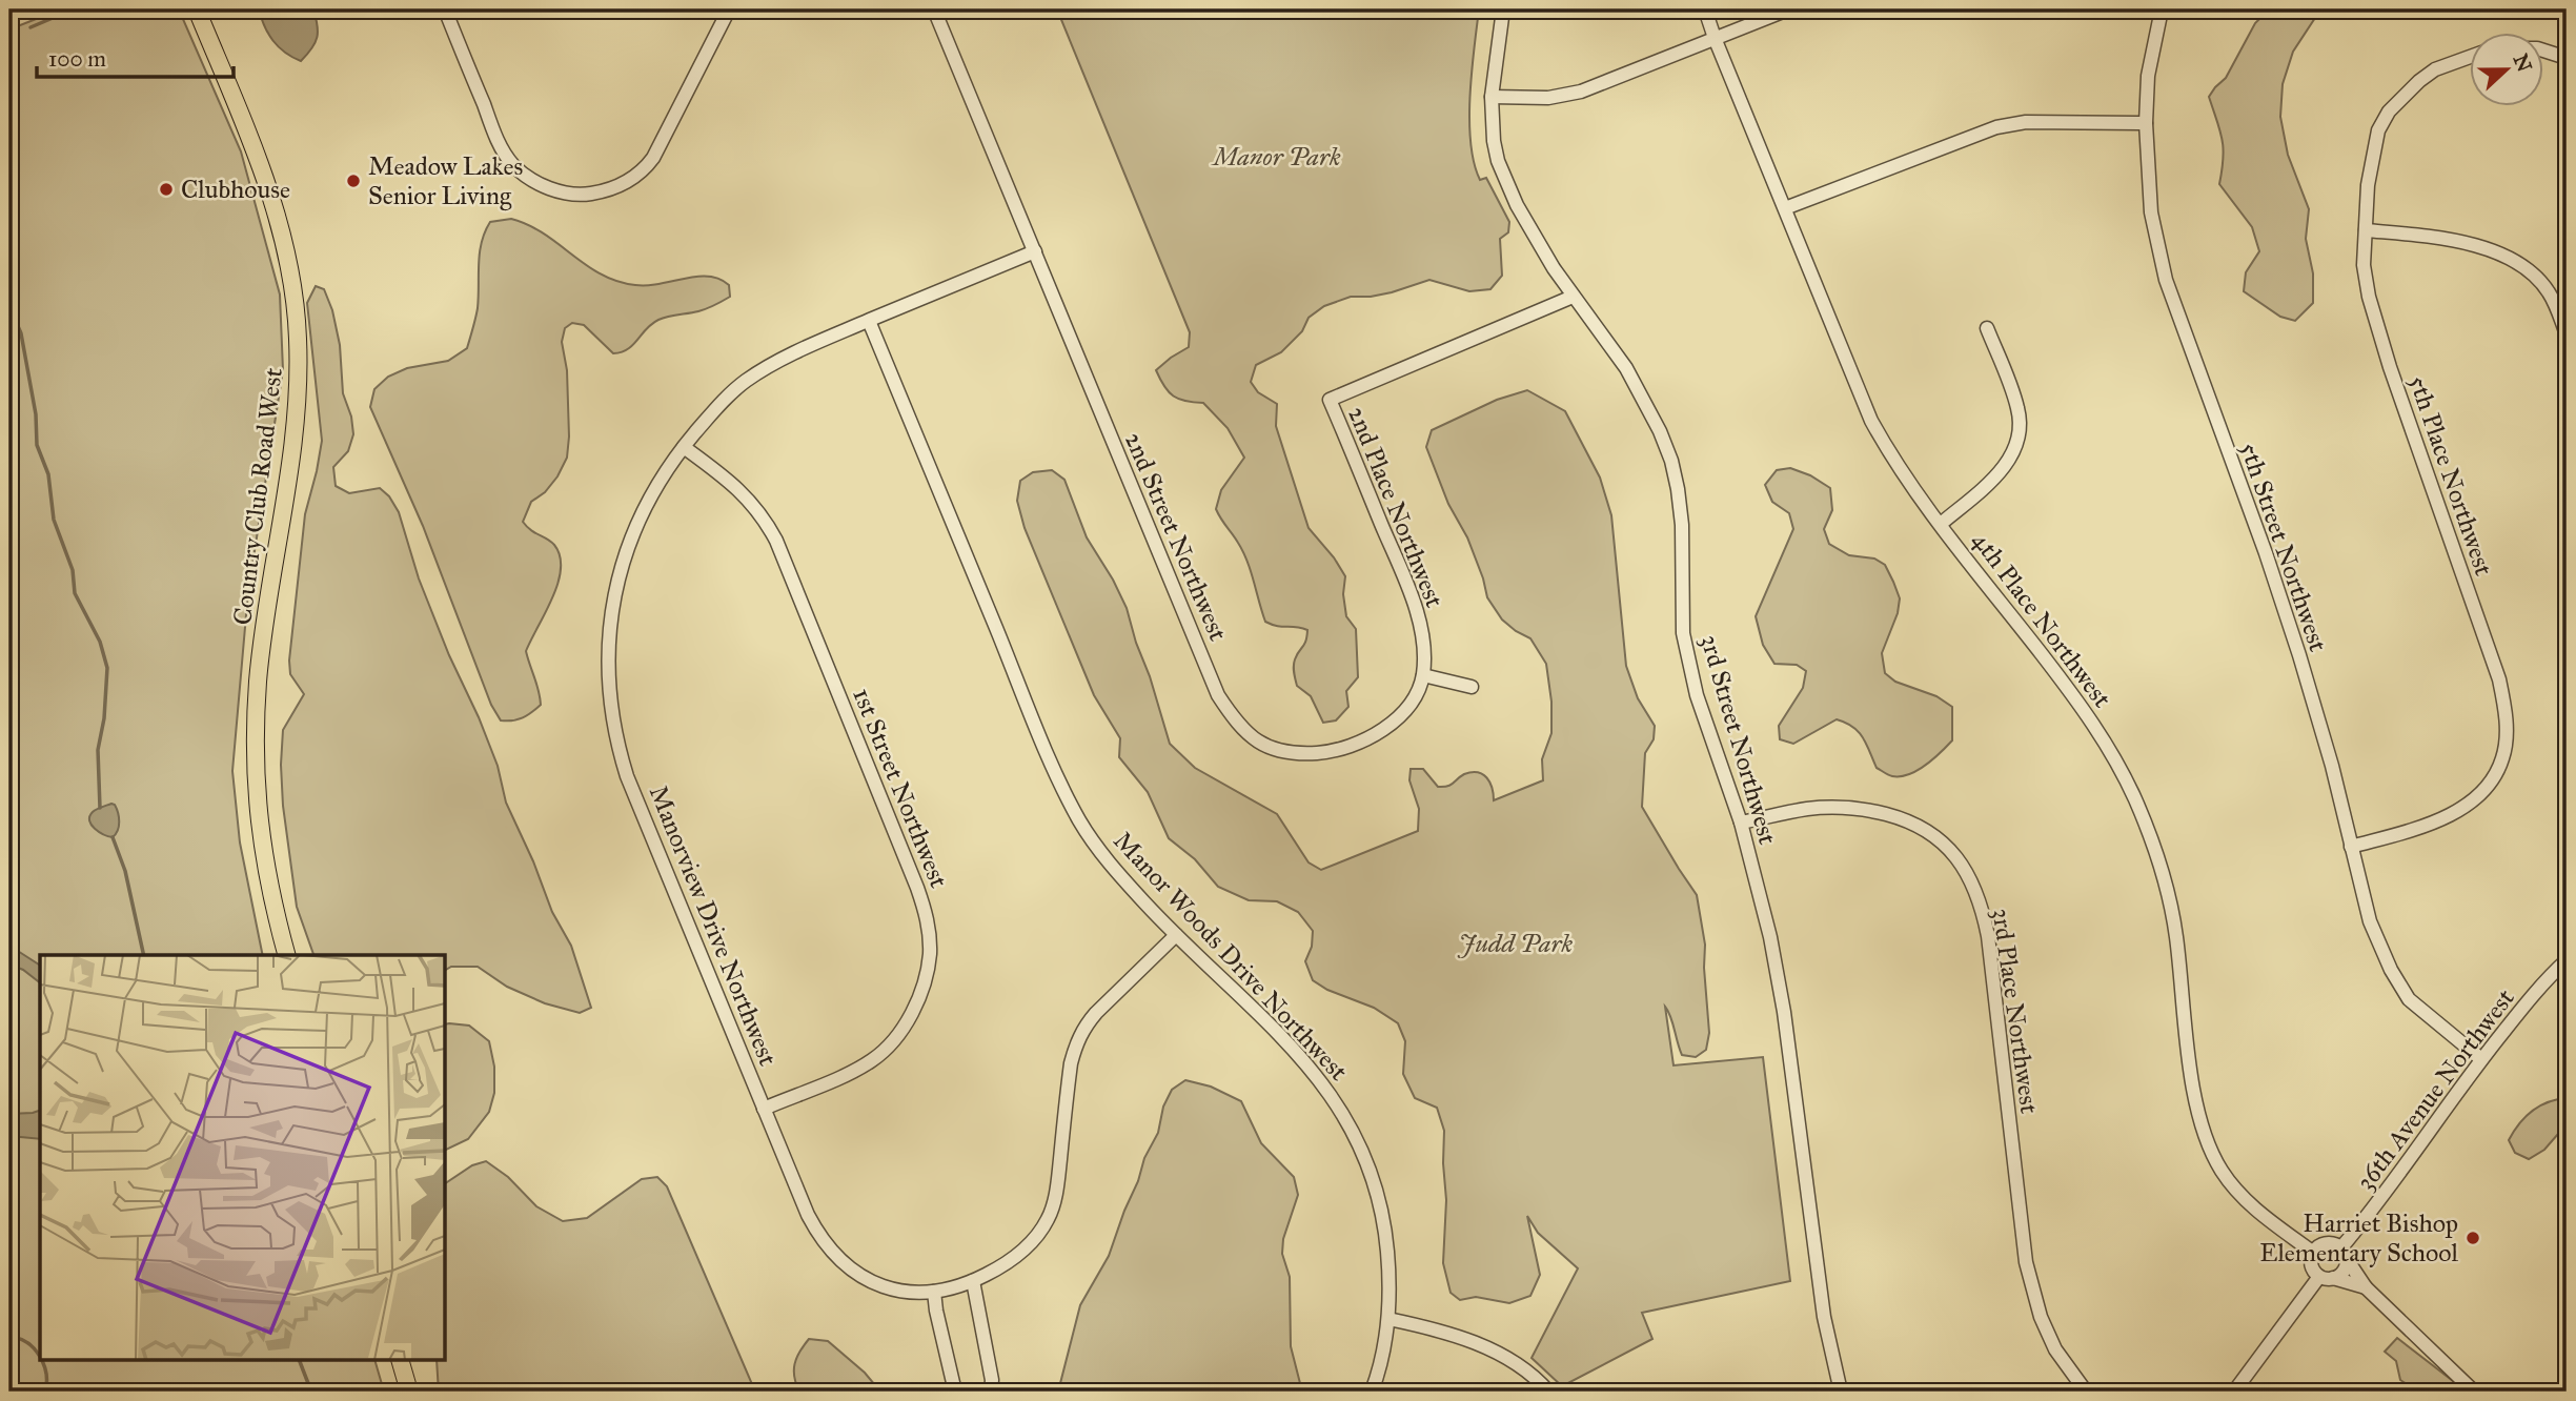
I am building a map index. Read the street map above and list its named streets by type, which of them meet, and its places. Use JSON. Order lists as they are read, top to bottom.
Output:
{
  "streets": {
    "main road": ["Country Club Road West"],
    "street": [
      "5th Place Northwest",
      "2nd Place Northwest",
      "2nd Street Northwest",
      "5th Street Northwest",
      "4th Place Northwest",
      "3rd Street Northwest",
      "1st Street Northwest",
      "Manorview Drive Northwest",
      "Manor Woods Drive Northwest",
      "3rd Place Northwest",
      "36th Avenue Northwest"
    ]
  },
  "crossings": [
    ["5th Place Northwest", "5th Street Northwest"],
    ["2nd Place Northwest", "2nd Street Northwest"],
    ["2nd Place Northwest", "3rd Street Northwest"],
    ["2nd Street Northwest", "Manorview Drive Northwest"],
    ["5th Street Northwest", "36th Avenue Northwest"],
    ["4th Place Northwest", "36th Avenue Northwest"],
    ["3rd Street Northwest", "3rd Place Northwest"],
    ["1st Street Northwest", "Manorview Drive Northwest"],
    ["Manorview Drive Northwest", "Manor Woods Drive Northwest"]
  ],
  "parks": ["Manor Park", "Judd Park"],
  "places": ["Meadow Lakes Senior Living", "Clubhouse", "Harriet Bishop Elementary School"],
  "scale_bar": "100 m",
  "north": "right"
}
